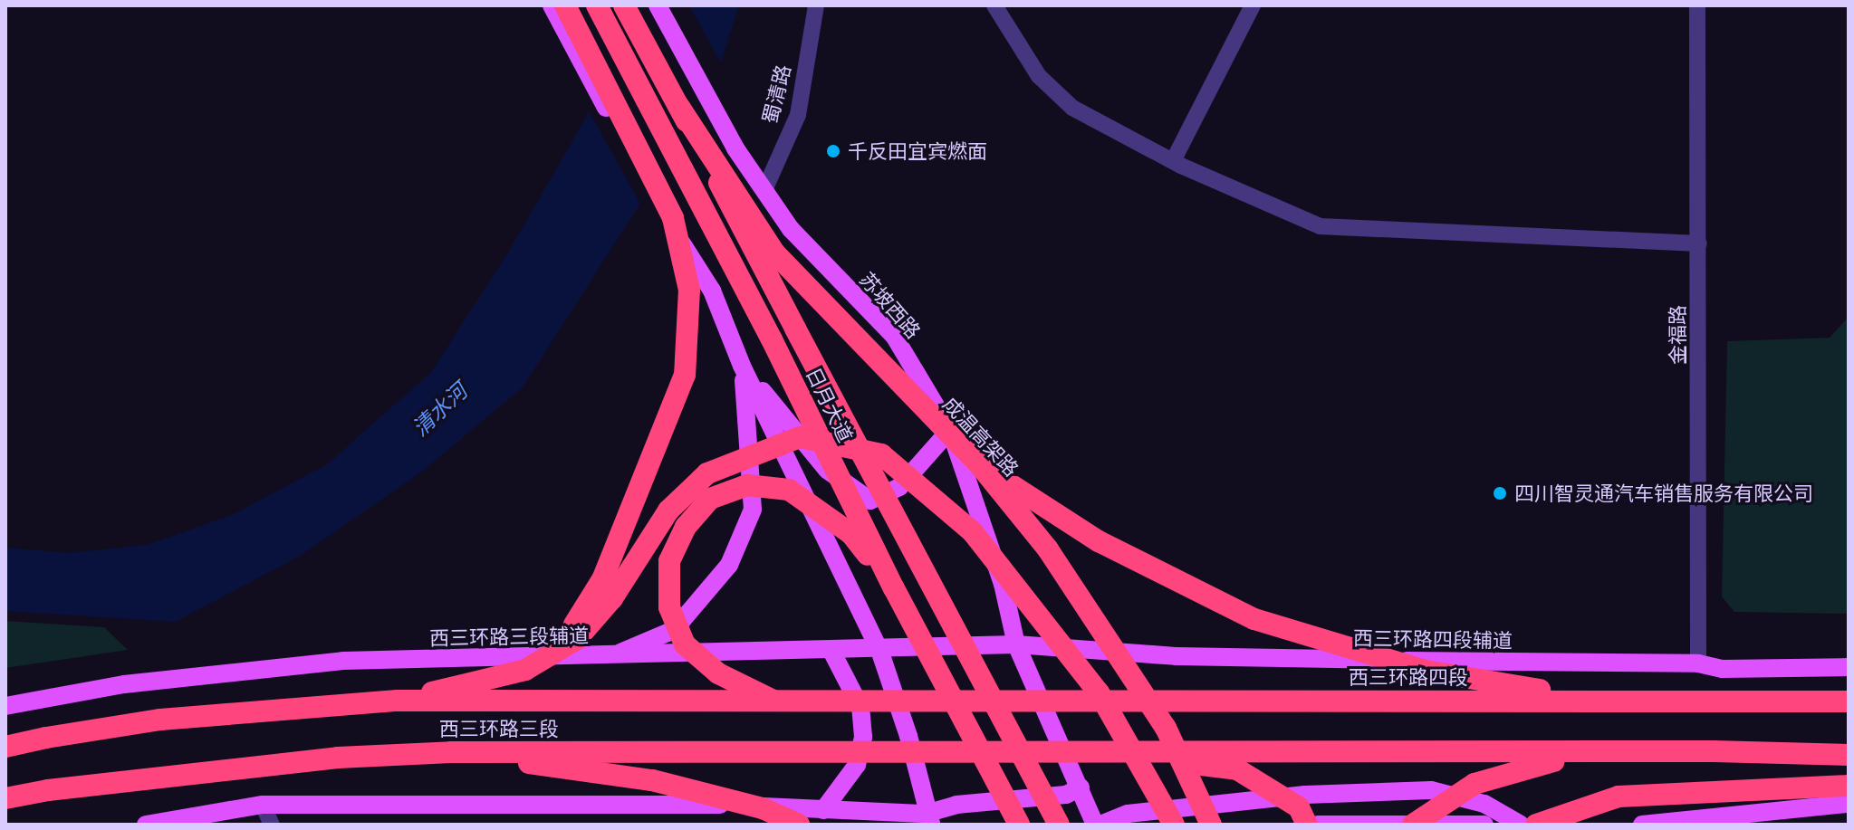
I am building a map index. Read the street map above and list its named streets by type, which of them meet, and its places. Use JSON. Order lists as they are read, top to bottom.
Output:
{
  "streets": {
    "highway": [
      "日月大道",
      "成温高架路",
      "西三环路四段",
      "西三环路三段"
    ],
    "main road": ["苏坡西路", "西三环路三段辅道", "西三环路四段辅道"],
    "street": ["蜀清路", "金福路"]
  },
  "crossings": [
    ["蜀清路", "苏坡西路"],
    ["苏坡西路", "西三环路三段辅道"],
    ["苏坡西路", "西三环路四段辅道"],
    ["金福路", "西三环路四段辅道"],
    ["西三环路三段辅道", "西三环路四段辅道"],
    ["西三环路四段", "西三环路三段"]
  ],
  "water": ["清水河"],
  "places": ["千反田宜宾燃面", "四川智灵通汽车销售服务有限公司"]
}
